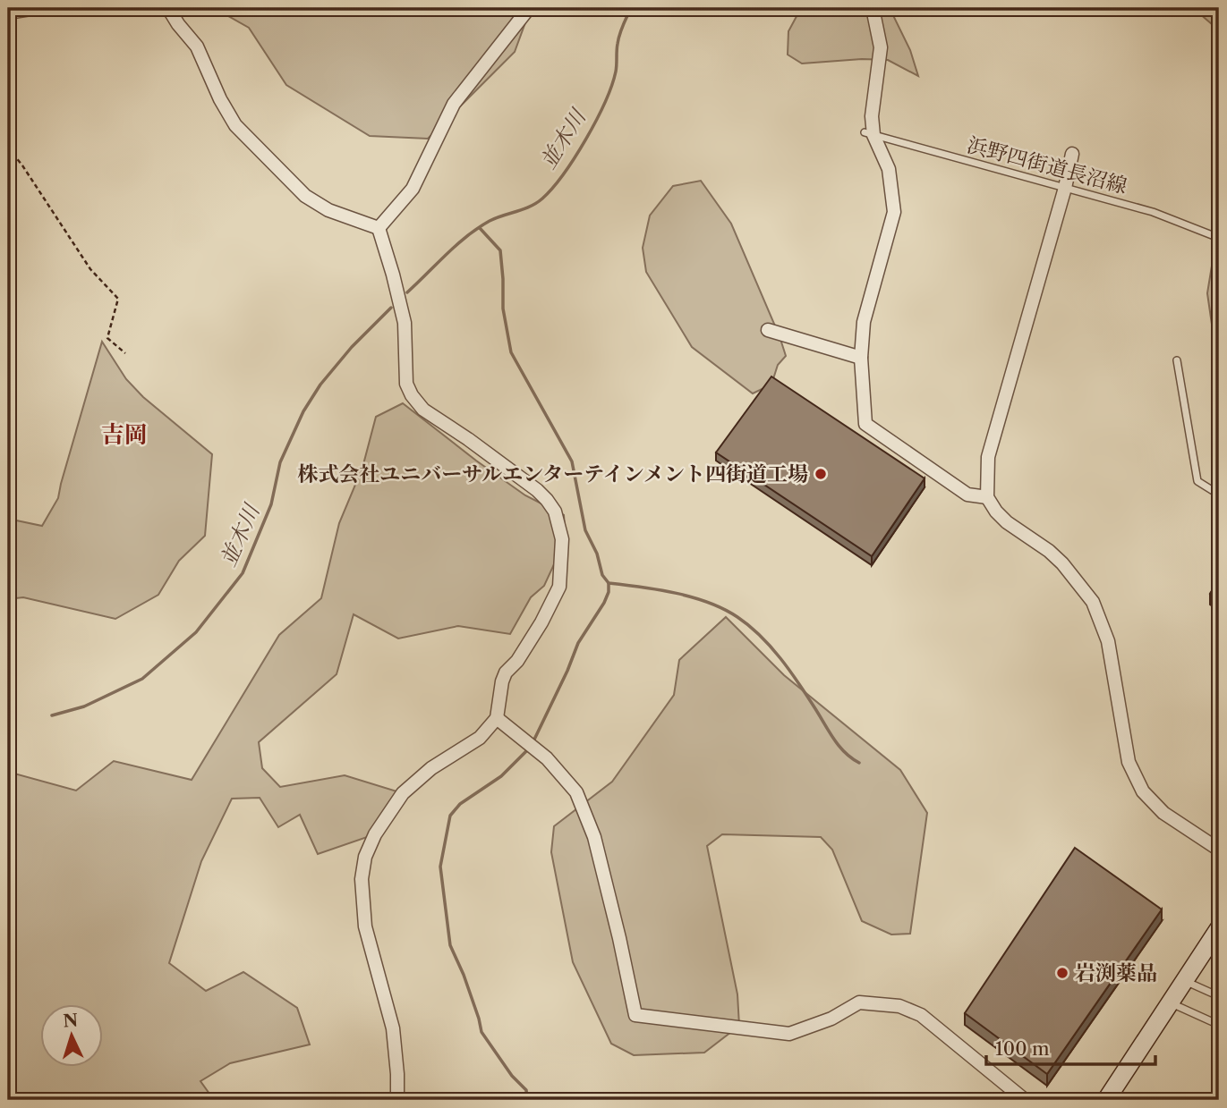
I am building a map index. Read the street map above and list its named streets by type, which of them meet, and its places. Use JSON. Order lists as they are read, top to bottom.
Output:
{
  "streets": {
    "lane": ["浜野四街道長沼線"]
  },
  "districts": ["吉岡"],
  "water": ["並木川"],
  "places": ["株式会社ユニバーサルエンターテインメント四街道工場", "岩渕薬品"],
  "scale_bar": "100 m",
  "north": "top"
}
